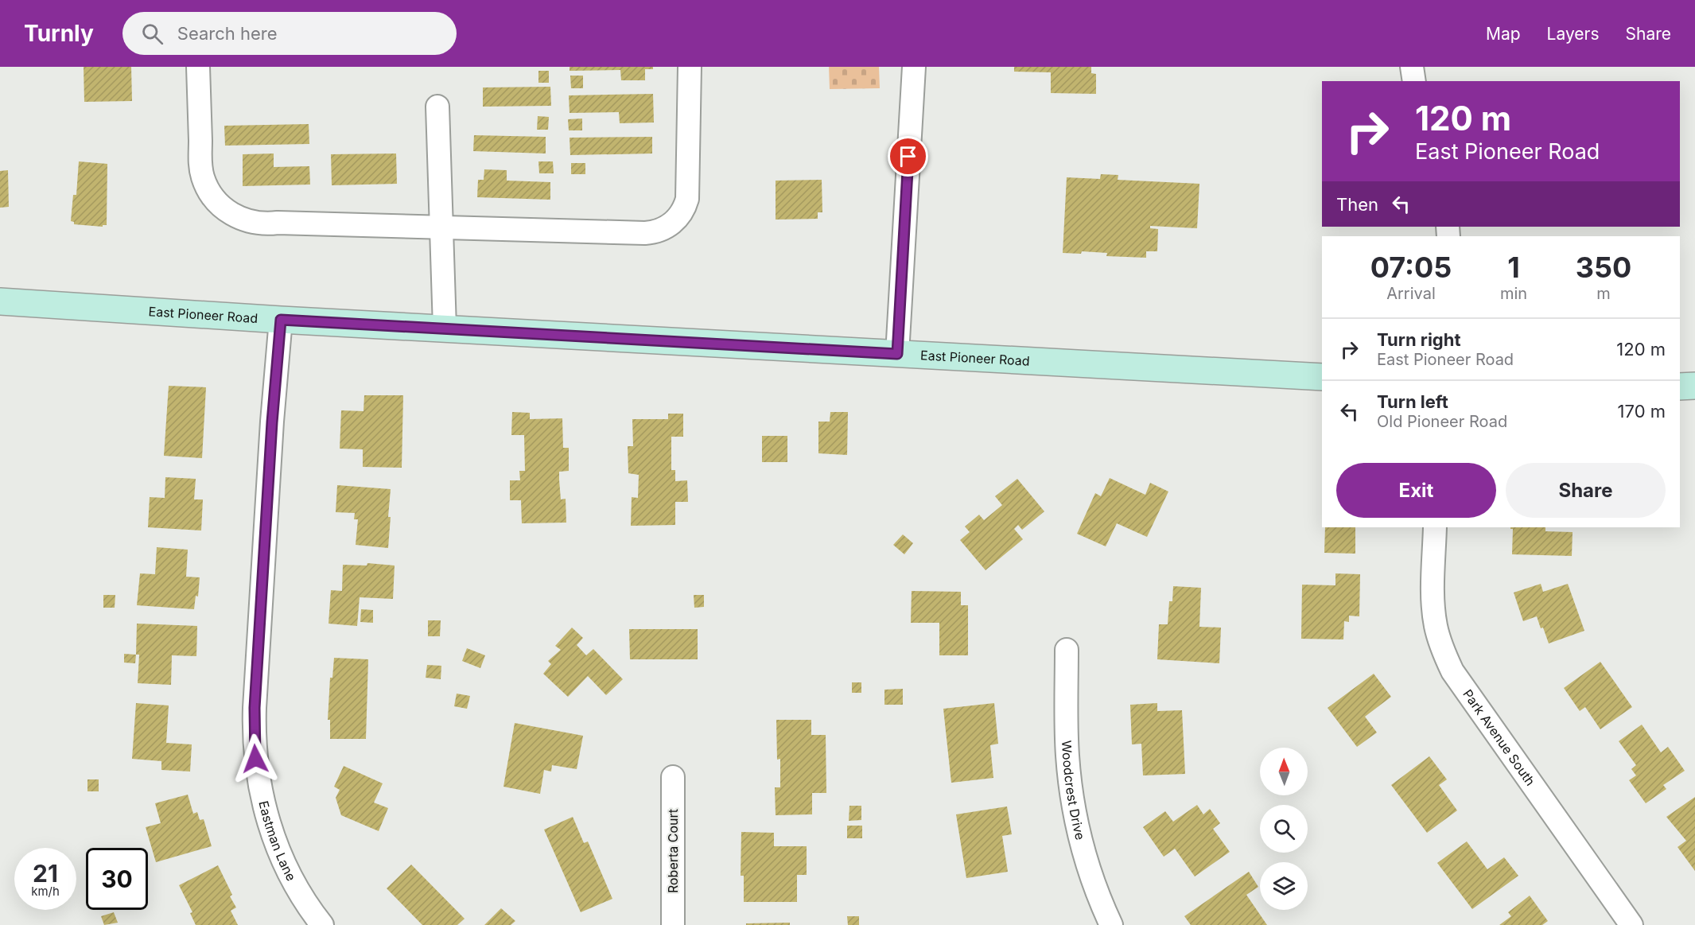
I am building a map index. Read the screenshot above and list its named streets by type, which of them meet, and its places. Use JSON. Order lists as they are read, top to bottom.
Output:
{
  "streets": {
    "main road": ["East Pioneer Road"],
    "street": [
      "Park Avenue South",
      "Woodcrest Drive",
      "Eastman Lane",
      "Roberta Court"
    ]
  },
  "crossings": [
    ["East Pioneer Road", "Eastman Lane"]
  ],
  "north": "top",
  "page": {
    "header": "Turnly",
    "search": "Search here",
    "nav": ["Map", "Layers", "Share"],
    "turn": ["120 m", "East Pioneer Road"],
    "then": "Then",
    "eta": [
      "07:05",
      "Arrival",
      "1",
      "min",
      "350",
      "m"
    ],
    "list": [
      {
        "name": "Turn right",
        "note": "East Pioneer Road",
        "value": "120 m"
      },
      {
        "name": "Turn left",
        "note": "Old Pioneer Road",
        "value": "170 m"
      }
    ],
    "buttons": ["Exit", "Share"],
    "speed": "21 km/h",
    "limit": "30"
  }
}
